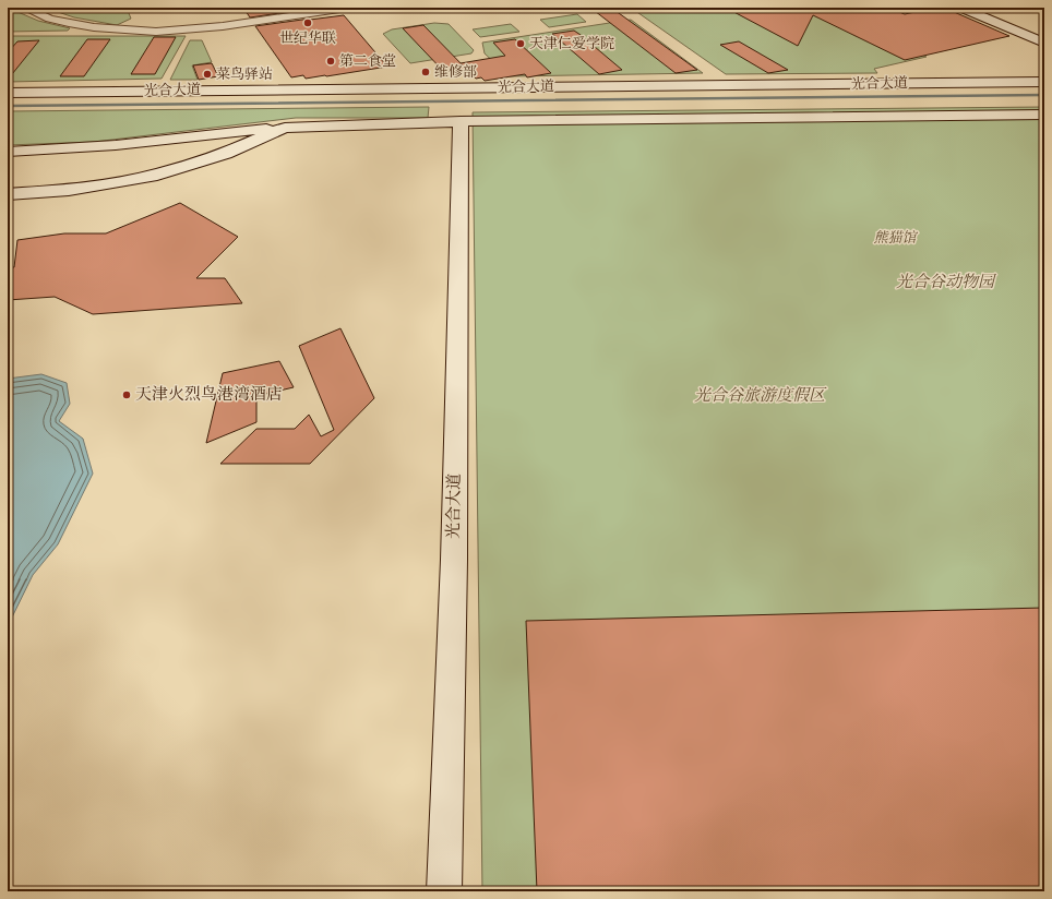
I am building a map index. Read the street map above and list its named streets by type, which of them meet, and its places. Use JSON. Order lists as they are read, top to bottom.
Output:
{
  "streets": {
    "street": ["光合大道"]
  },
  "parks": ["熊猫馆", "光合谷动物园", "光合谷旅游度假区"],
  "places": [
    "世纪华联",
    "天津仁爱学院",
    "第二食堂",
    "维修部",
    "菜鸟驿站",
    "天津火烈鸟港湾酒店"
  ]
}
